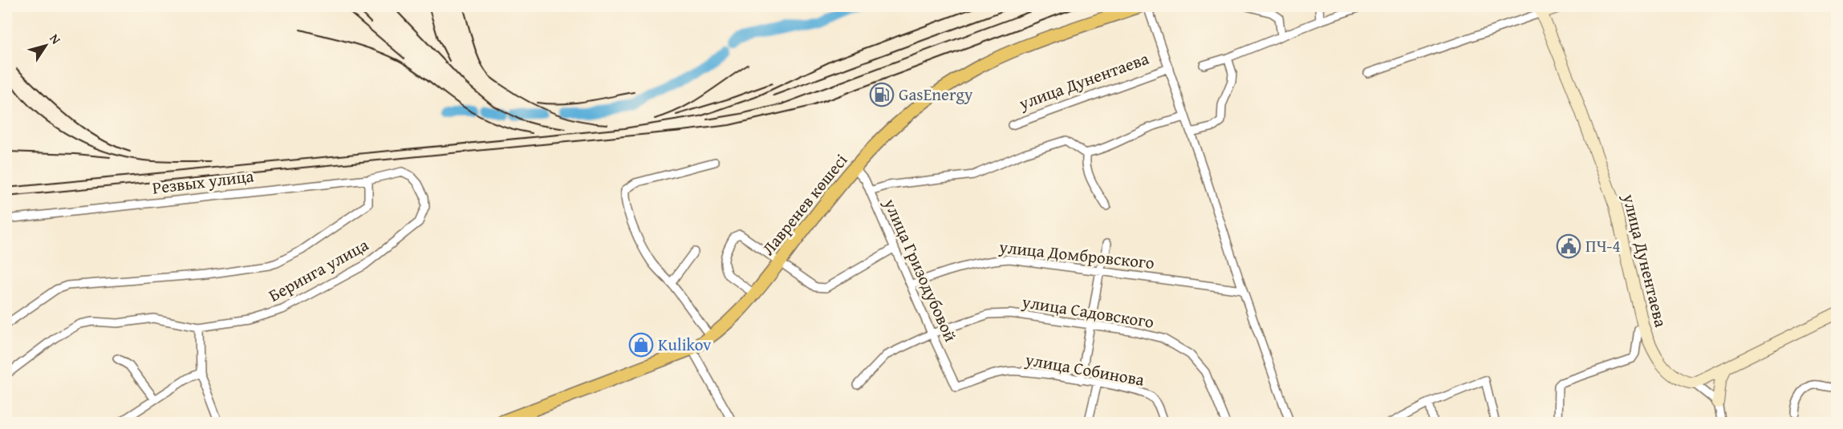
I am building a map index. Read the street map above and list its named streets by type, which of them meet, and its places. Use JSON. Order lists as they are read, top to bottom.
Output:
{
  "streets": {
    "main road": ["Лавренев көшесі"],
    "street": [
      "улица Дунентаева",
      "Резвых улица",
      "улица Домбровского",
      "Беринга улица",
      "улица Гризодубовой",
      "улица Садовского",
      "улица Собинова"
    ]
  },
  "crossings": [
    ["Резвых улица", "Беринга улица"],
    ["Лавренев көшесі", "улица Гризодубовой"],
    ["улица Домбровского", "улица Гризодубовой"],
    ["улица Гризодубовой", "улица Садовского"],
    ["улица Гризодубовой", "улица Собинова"]
  ],
  "places": {
    "fuel station": ["GasEnergy"],
    "public building": ["ПЧ-4"],
    "shop": ["Kulikov"]
  },
  "north": "top right"
}
